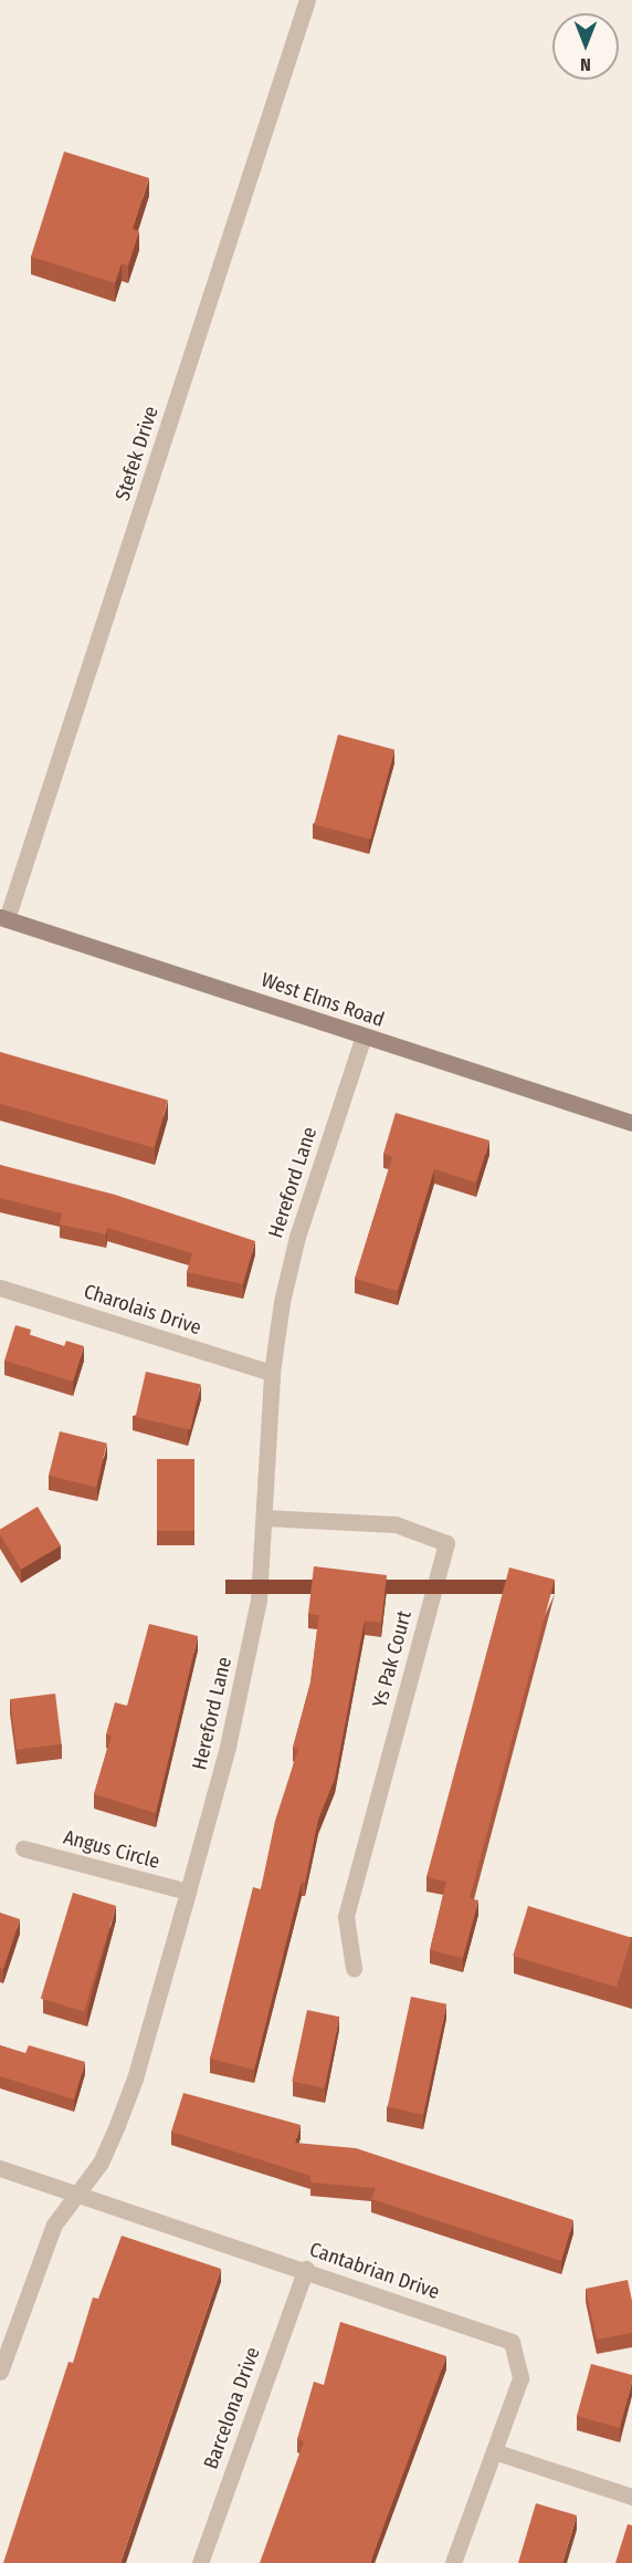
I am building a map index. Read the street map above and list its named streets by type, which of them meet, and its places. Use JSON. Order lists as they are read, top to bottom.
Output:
{
  "streets": {
    "main road": ["West Elms Road"],
    "street": [
      "Stefek Drive",
      "Hereford Lane",
      "Charolais Drive",
      "Ys Pak Court",
      "Angus Circle",
      "Cantabrian Drive",
      "Barcelona Drive"
    ]
  },
  "crossings": [
    ["Stefek Drive", "West Elms Road"],
    ["West Elms Road", "Hereford Lane"],
    ["Hereford Lane", "Charolais Drive"],
    ["Hereford Lane", "Ys Pak Court"],
    ["Hereford Lane", "Angus Circle"],
    ["Hereford Lane", "Cantabrian Drive"],
    ["Cantabrian Drive", "Barcelona Drive"]
  ],
  "north": "bottom"
}
